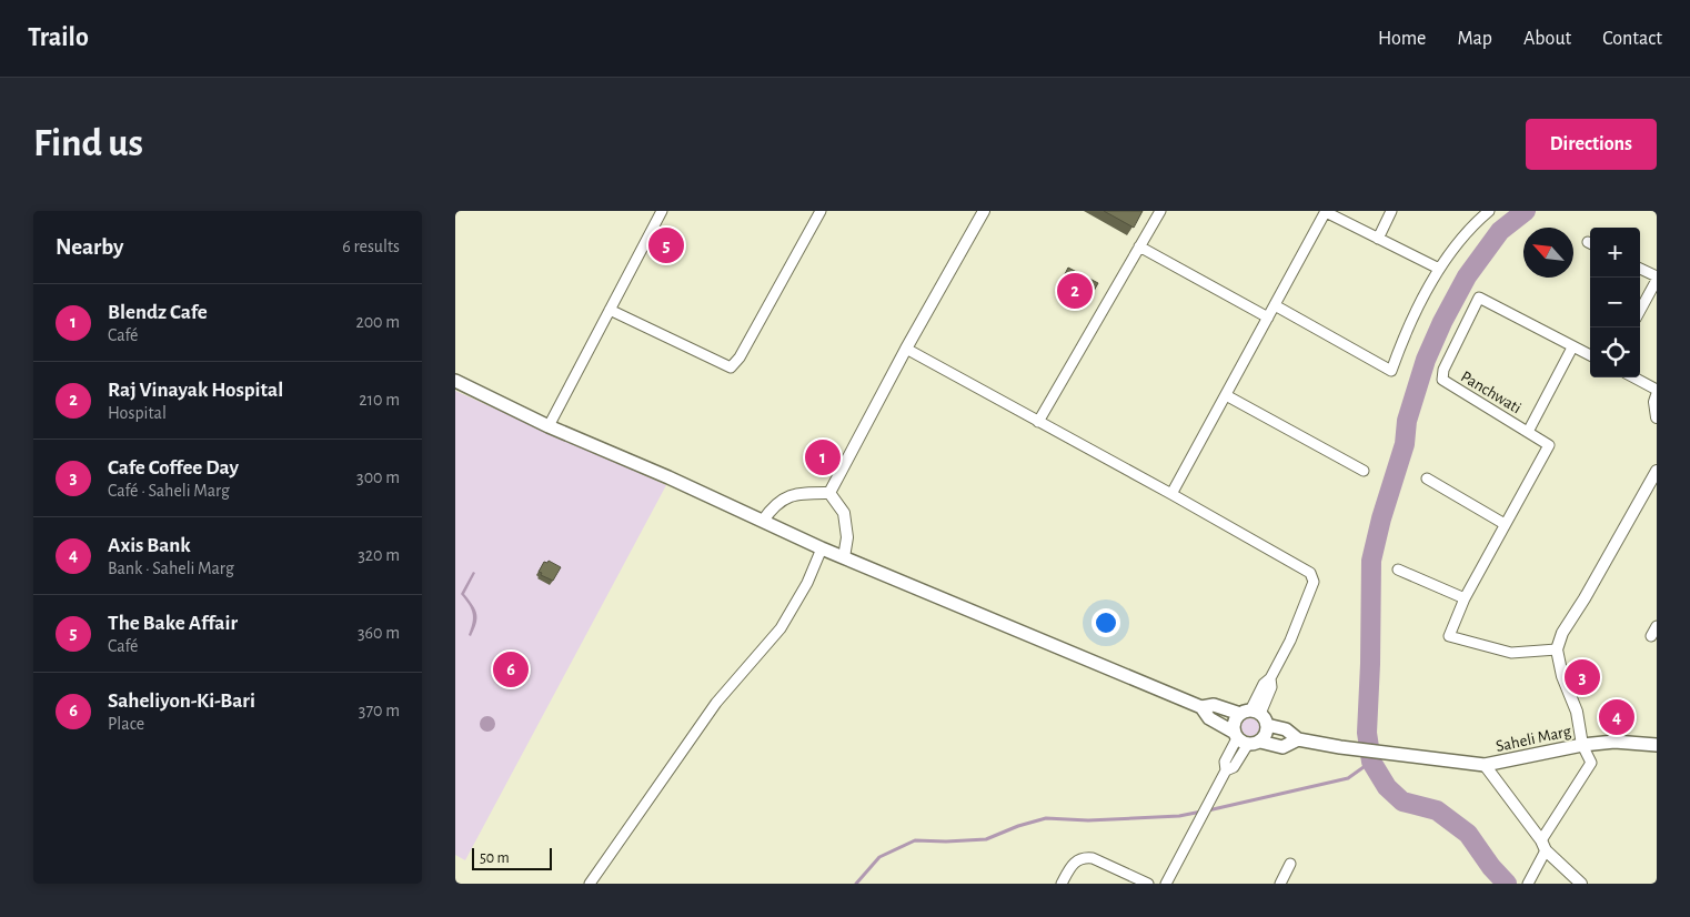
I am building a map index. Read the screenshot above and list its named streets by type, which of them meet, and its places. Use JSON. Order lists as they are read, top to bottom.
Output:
{
  "streets": {
    "main road": ["Saheli Marg"],
    "street": ["Panchwati"]
  },
  "scale_bar": "50 m",
  "north": "top left",
  "page": {
    "header": "Trailo",
    "nav": [
      "Home",
      "Map",
      "About",
      "Contact"
    ],
    "buttons": "Directions",
    "title": "Find us",
    "heading": ["Nearby", "6 results"],
    "pins": [
      "5",
      "2",
      "1",
      "6",
      "3",
      "4"
    ],
    "map_buttons": ["+", "−"],
    "list": [
      {
        "mark": "1",
        "name": "Blendz Cafe",
        "note": "Café",
        "value": "200 m"
      },
      {
        "mark": "2",
        "name": "Raj Vinayak Hospital",
        "note": "Hospital",
        "value": "210 m"
      },
      {
        "mark": "3",
        "name": "Cafe Coffee Day",
        "note": "Café · Saheli Marg",
        "value": "300 m"
      },
      {
        "mark": "4",
        "name": "Axis Bank",
        "note": "Bank · Saheli Marg",
        "value": "320 m"
      },
      {
        "mark": "5",
        "name": "The Bake Affair",
        "note": "Café",
        "value": "360 m"
      },
      {
        "mark": "6",
        "name": "Saheliyon-Ki-Bari",
        "note": "Place",
        "value": "370 m"
      }
    ],
    "scale": "50 m"
  }
}
